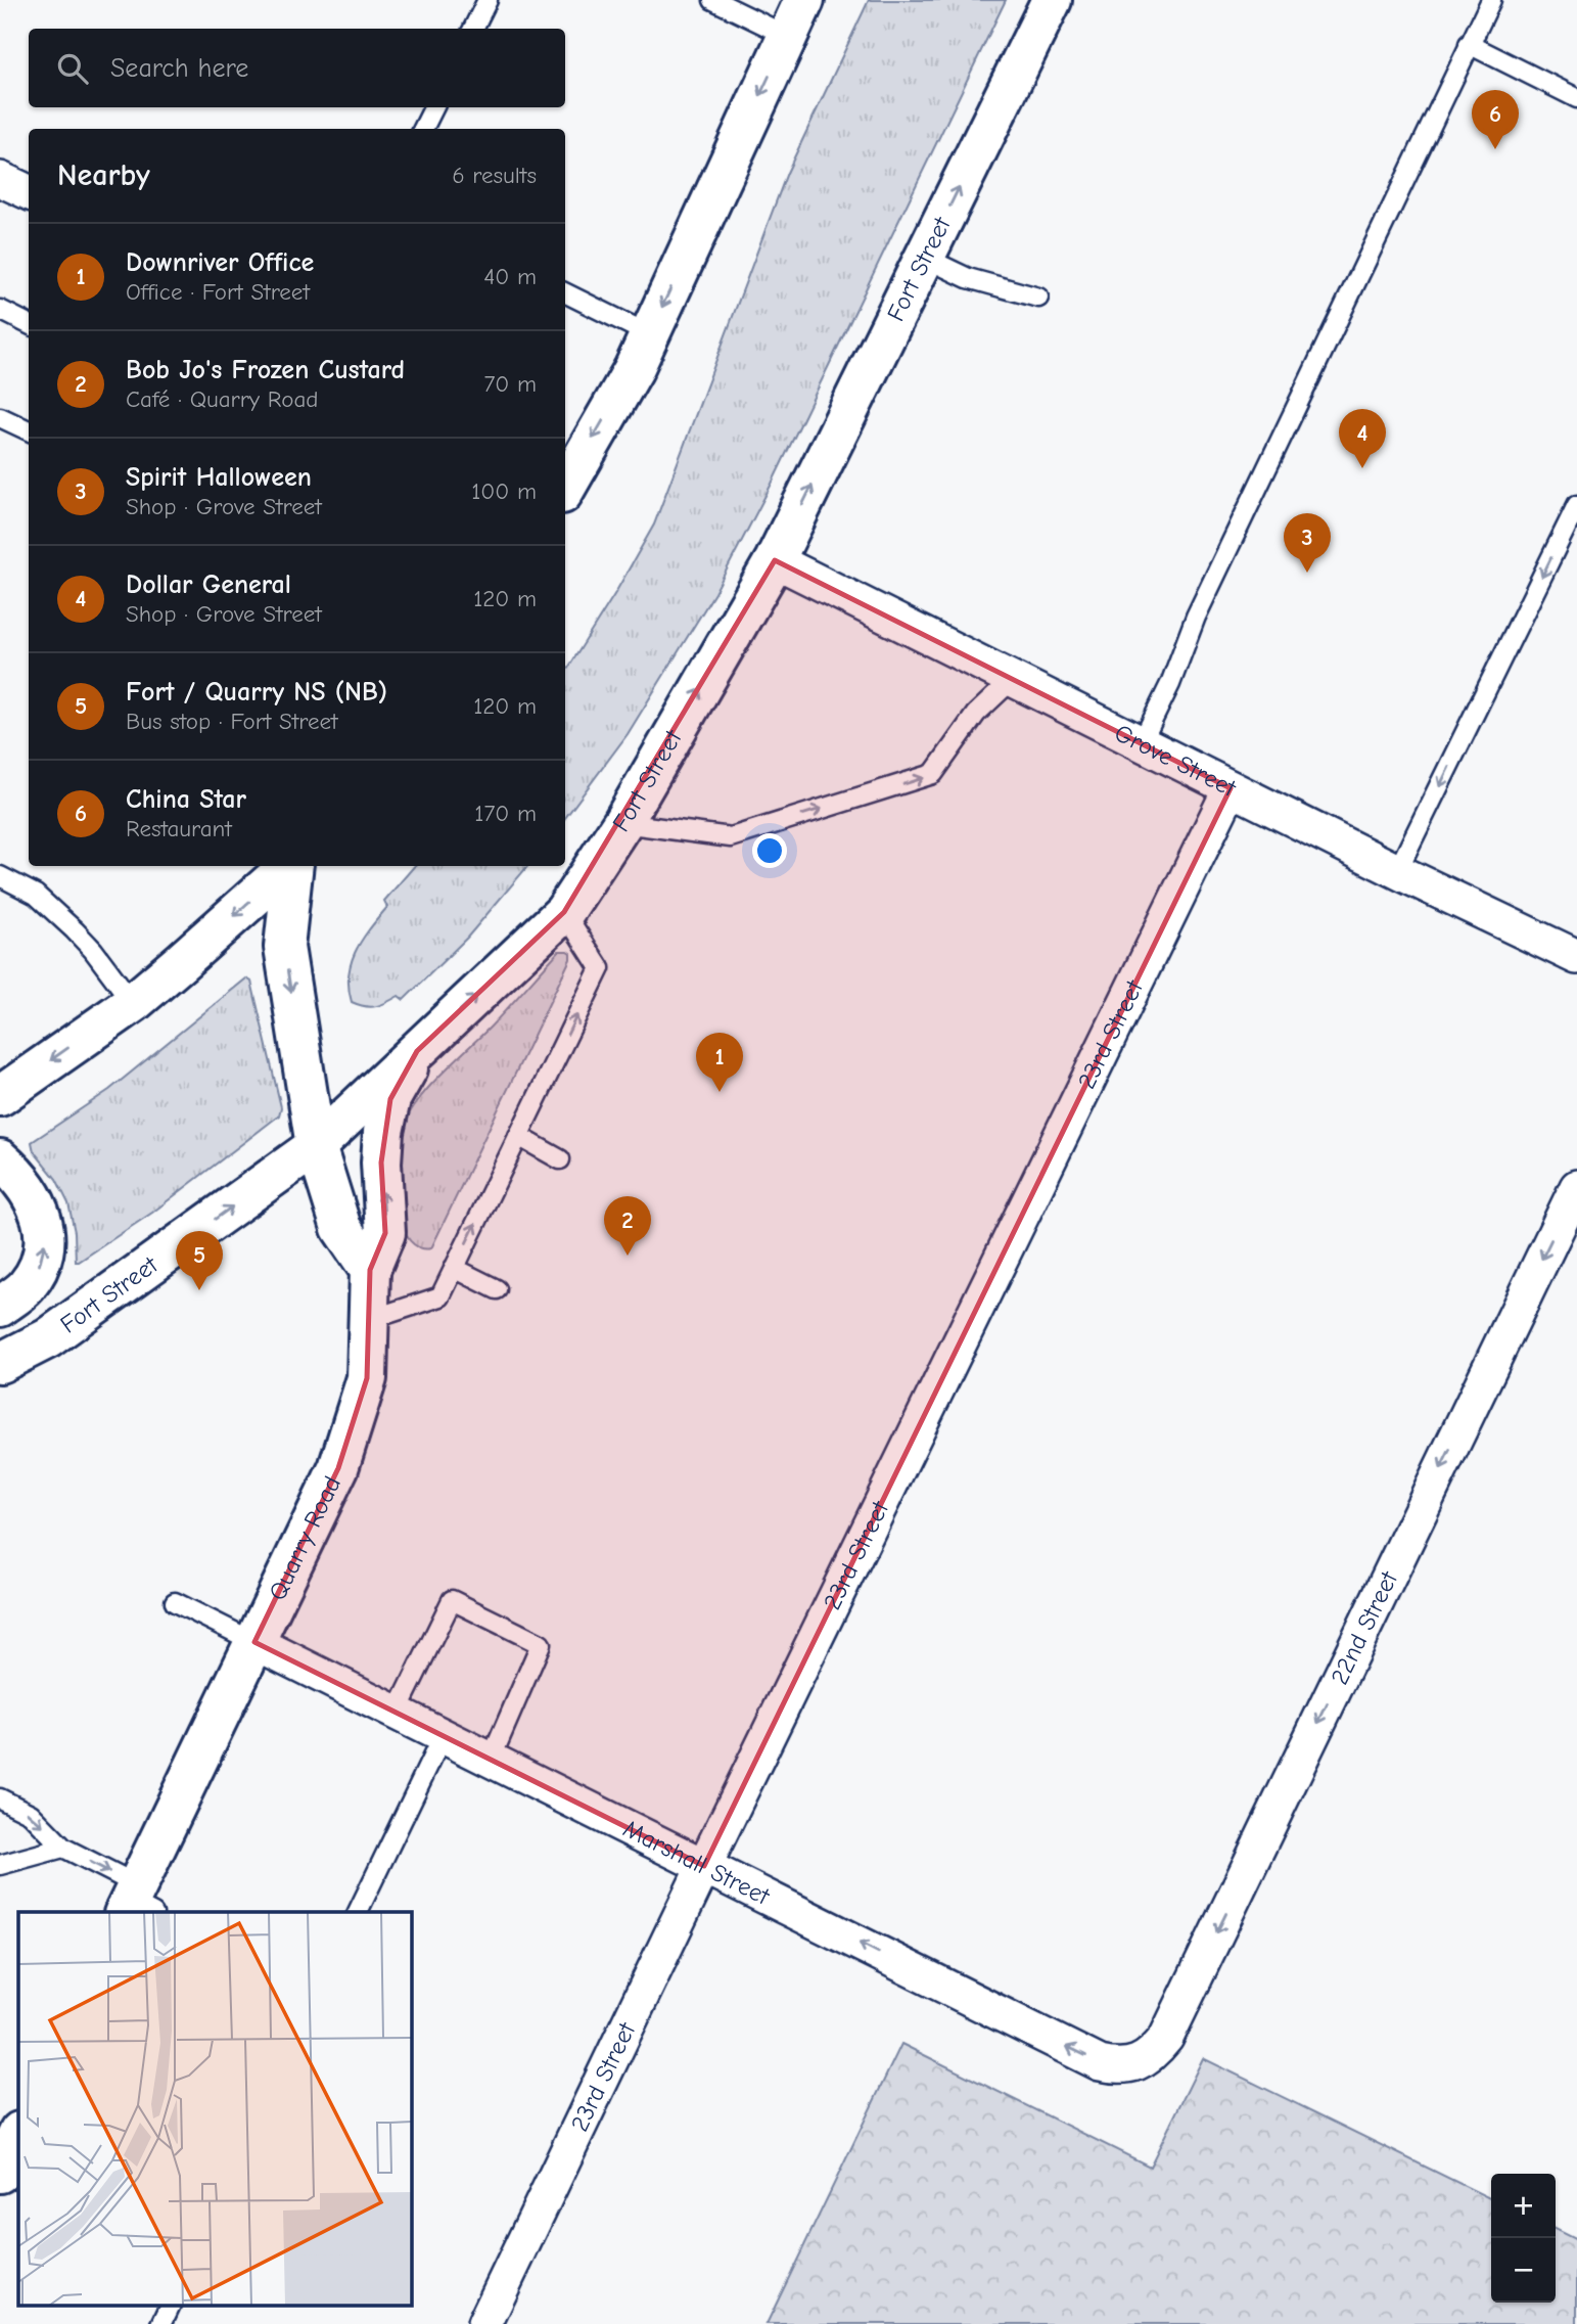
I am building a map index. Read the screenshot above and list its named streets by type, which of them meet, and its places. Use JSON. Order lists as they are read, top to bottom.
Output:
{
  "streets": {
    "main road": ["Fort Street", "Quarry Road"],
    "street": [
      "Grove Street",
      "23rd Street",
      "22nd Street",
      "Marshall Street"
    ]
  },
  "crossings": [
    ["Fort Street", "Grove Street"],
    ["Grove Street", "23rd Street"],
    ["23rd Street", "Marshall Street"],
    ["Quarry Road", "Marshall Street"],
    ["22nd Street", "Marshall Street"]
  ],
  "one_way": ["22nd Street", "Marshall Street"],
  "page": {
    "search": "Search here",
    "pins": [
      "6",
      "4",
      "3",
      "1",
      "2",
      "5"
    ],
    "heading": ["Nearby", "6 results"],
    "list": [
      {
        "mark": "1",
        "name": "Downriver Office",
        "note": "Office · Fort Street",
        "value": "40 m"
      },
      {
        "mark": "2",
        "name": "Bob Jo's Frozen Custard",
        "note": "Café · Quarry Road",
        "value": "70 m"
      },
      {
        "mark": "3",
        "name": "Spirit Halloween",
        "note": "Shop · Grove Street",
        "value": "100 m"
      },
      {
        "mark": "4",
        "name": "Dollar General",
        "note": "Shop · Grove Street",
        "value": "120 m"
      },
      {
        "mark": "5",
        "name": "Fort / Quarry NS (NB)",
        "note": "Bus stop · Fort Street",
        "value": "120 m"
      },
      {
        "mark": "6",
        "name": "China Star",
        "note": "Restaurant",
        "value": "170 m"
      }
    ],
    "map_buttons": ["+", "−"]
  }
}
